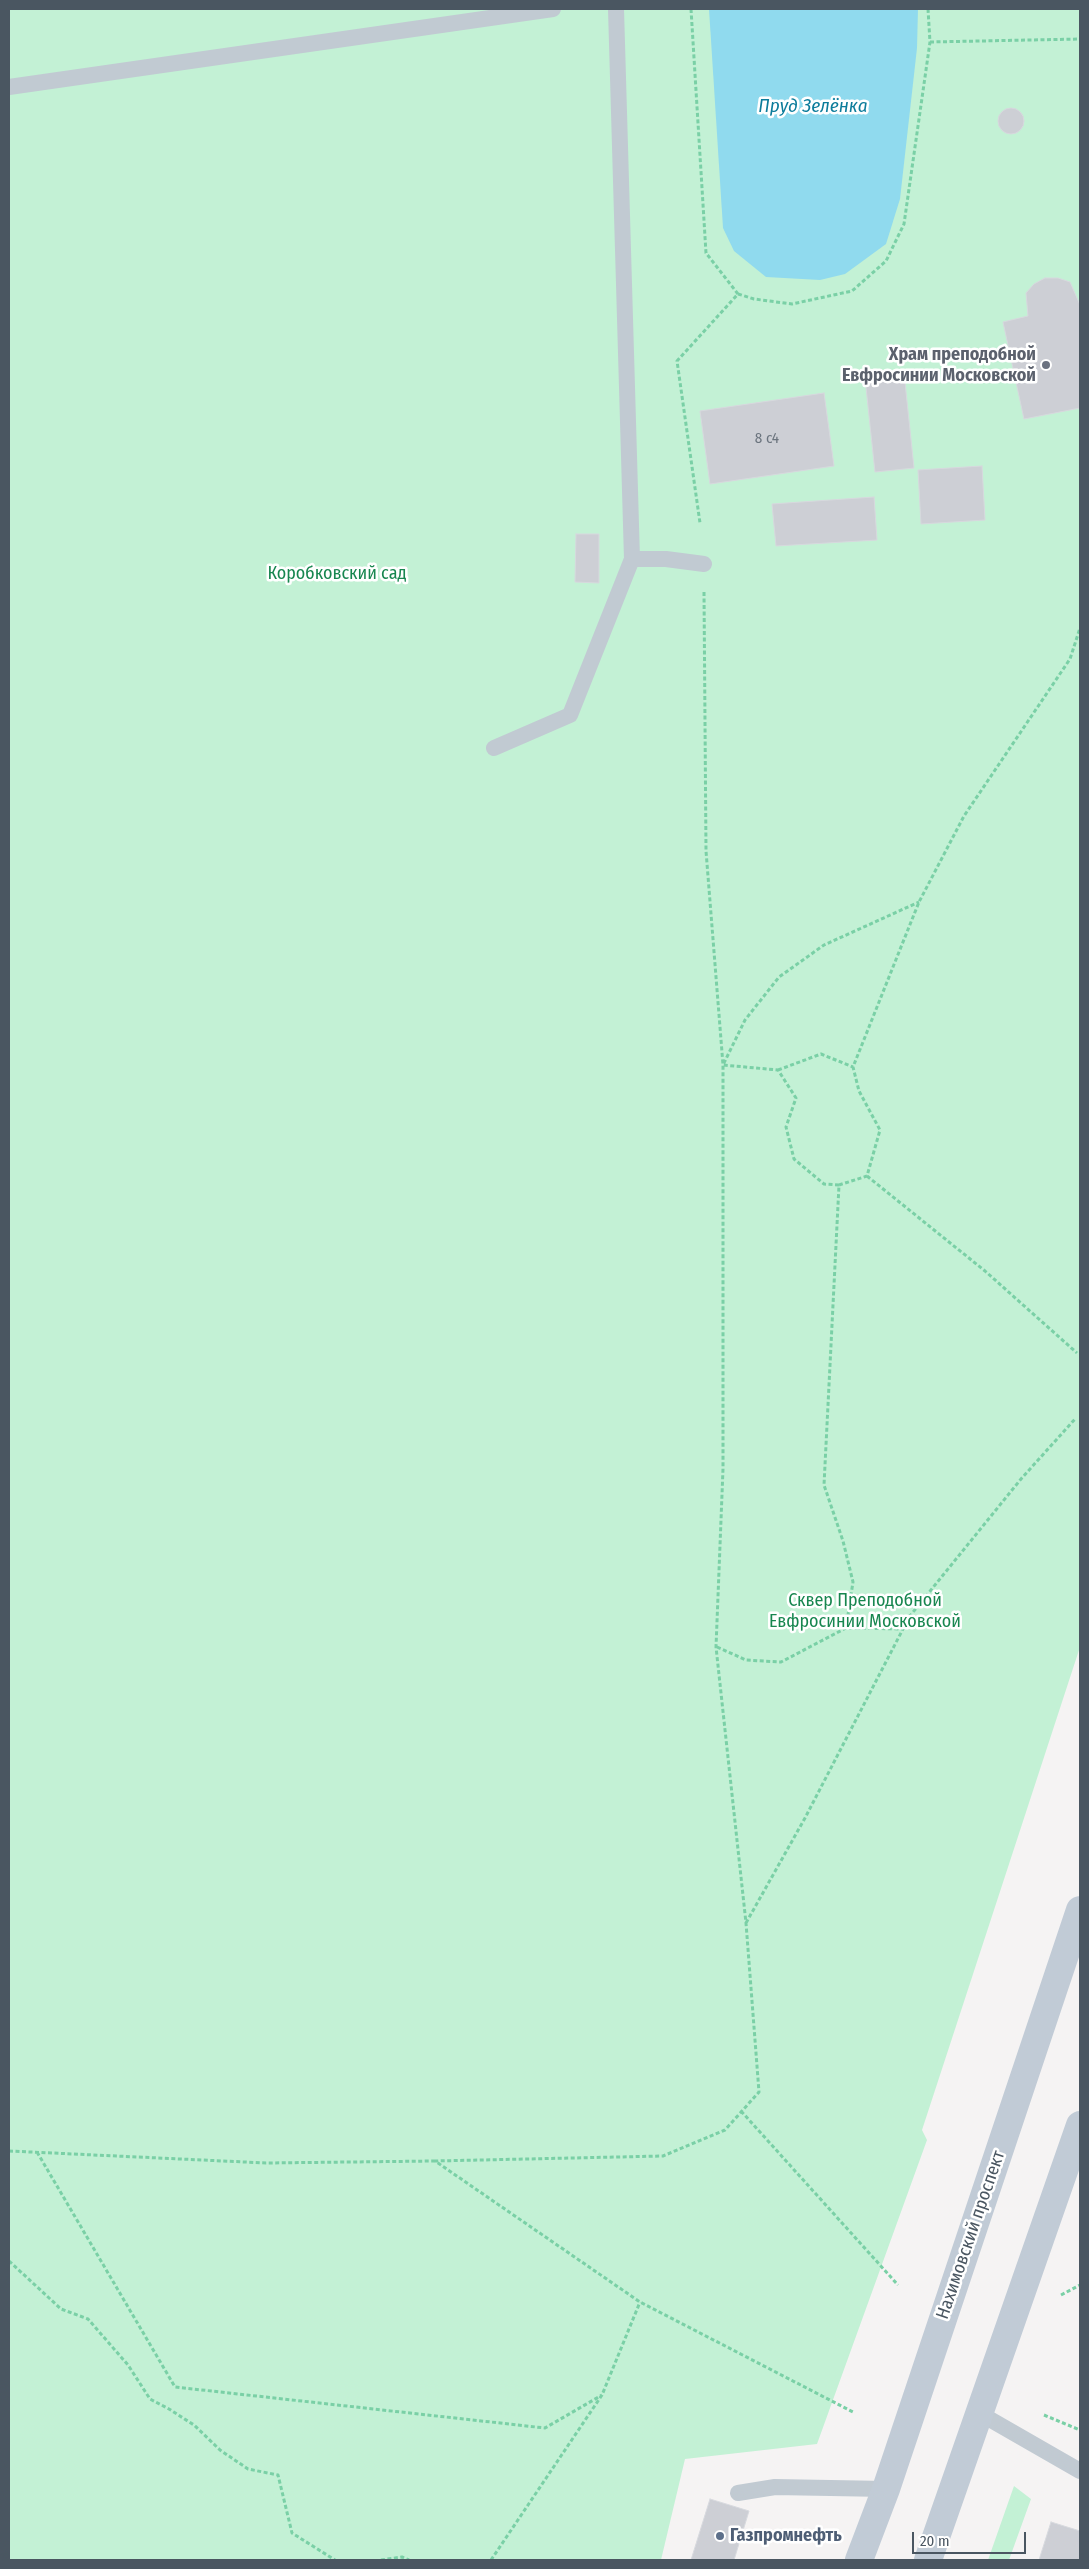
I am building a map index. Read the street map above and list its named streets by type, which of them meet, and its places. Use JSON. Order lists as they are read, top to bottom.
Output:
{
  "streets": {
    "main road": ["Нахимовский проспект"]
  },
  "water": ["Пруд Зелёнка"],
  "parks": ["Коробковский сад", "Сквер Преподобной Евфросинии Московской"],
  "places": ["Храм преподобной Евфросинии Московской", "Газпромнефть"],
  "house_numbers": ["8 с4"],
  "scale_bar": "20 m"
}
